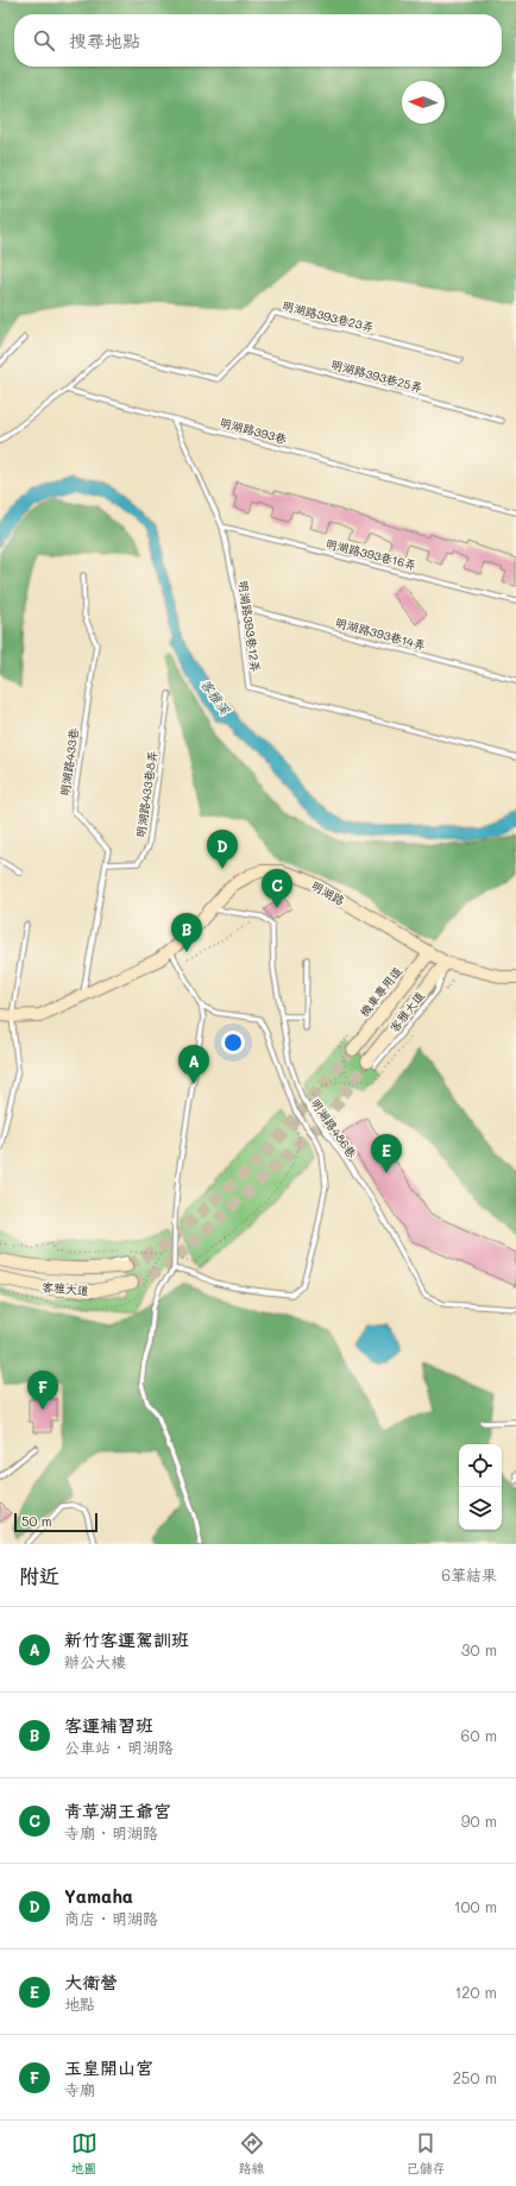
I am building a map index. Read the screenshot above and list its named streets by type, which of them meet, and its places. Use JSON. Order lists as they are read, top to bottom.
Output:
{
  "streets": {
    "main road": ["明湖路", "客雅大道"],
    "lane": [
      "明湖路393巷23弄",
      "明湖路393巷25弄",
      "明湖路393巷",
      "明湖路393巷16弄",
      "明湖路393巷12弄",
      "明湖路393巷14弄",
      "明湖路433巷",
      "明湖路433巷8弄",
      "明湖路486巷"
    ]
  },
  "crossings": [
    ["明湖路393巷23弄", "明湖路393巷25弄"],
    ["明湖路393巷23弄", "明湖路393巷"],
    ["明湖路393巷", "明湖路393巷12弄"],
    ["明湖路393巷16弄", "明湖路393巷12弄"],
    ["明湖路393巷12弄", "明湖路393巷14弄"],
    ["明湖路433巷", "明湖路433巷8弄"],
    ["明湖路433巷", "明湖路"],
    ["明湖路", "客雅大道"]
  ],
  "water": ["客雅溪"],
  "scale_bar": "50 m",
  "north": "left",
  "page": {
    "search": "搜尋地點",
    "pins": [
      "D",
      "C",
      "B",
      "A",
      "E",
      "F"
    ],
    "scale": "50 m",
    "heading": ["附近", "6筆結果"],
    "list": [
      {
        "mark": "A",
        "name": "新竹客運駕訓班",
        "note": "辦公大樓",
        "value": "30 m"
      },
      {
        "mark": "B",
        "name": "客運補習班",
        "note": "公車站 · 明湖路",
        "value": "60 m"
      },
      {
        "mark": "C",
        "name": "青草湖王爺宮",
        "note": "寺廟 · 明湖路",
        "value": "90 m"
      },
      {
        "mark": "D",
        "name": "Yamaha",
        "note": "商店 · 明湖路",
        "value": "100 m"
      },
      {
        "mark": "E",
        "name": "大衛營",
        "note": "地點",
        "value": "120 m"
      },
      {
        "mark": "F",
        "name": "玉皇開山宮",
        "note": "寺廟",
        "value": "250 m"
      }
    ],
    "nav": ["地圖", "路線", "已儲存"]
  }
}
